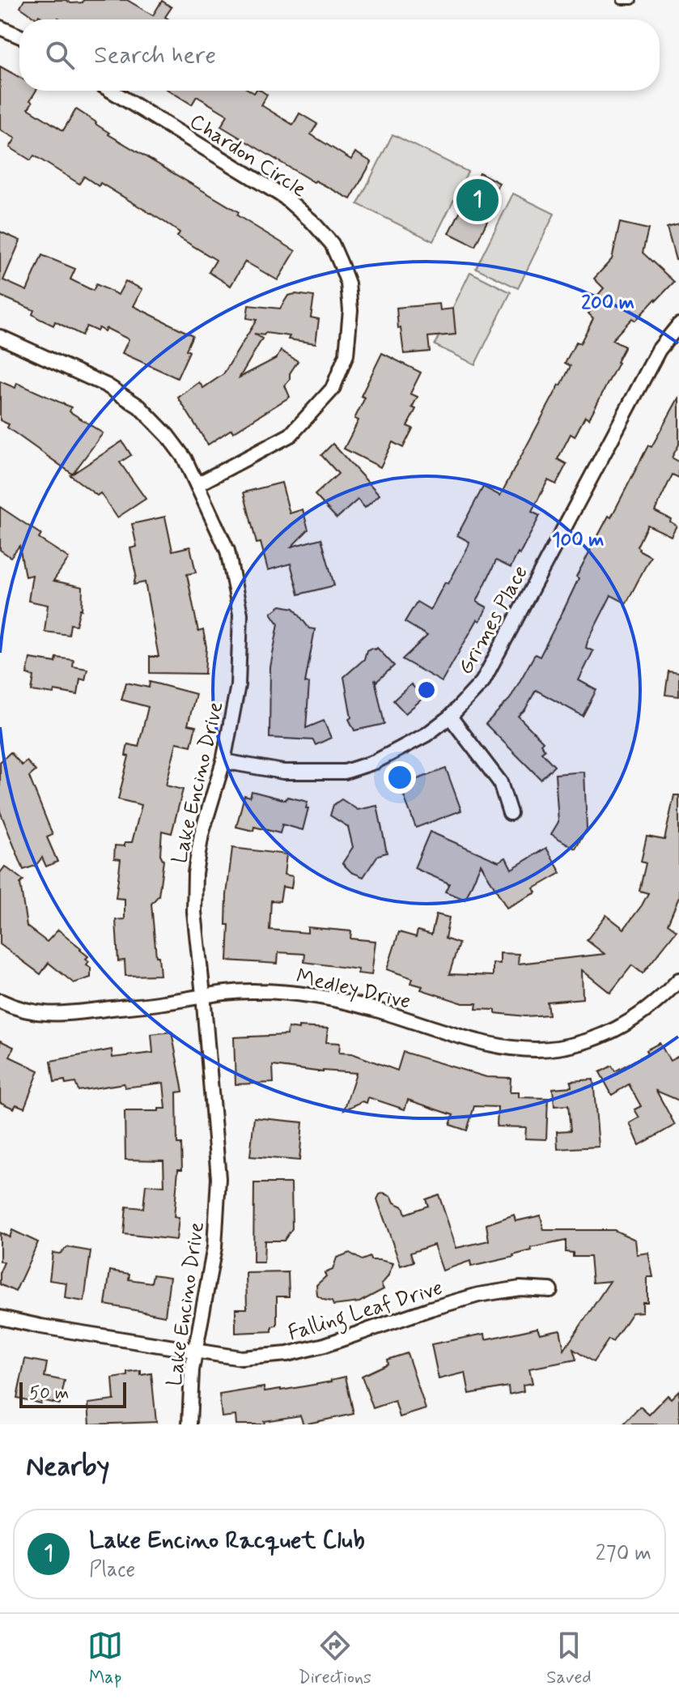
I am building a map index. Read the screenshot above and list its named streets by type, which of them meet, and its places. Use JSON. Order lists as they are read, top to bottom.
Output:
{
  "streets": {
    "street": [
      "Chardon Circle",
      "Grimes Place",
      "Lake Encino Drive",
      "Medley Drive",
      "Falling Leaf Drive"
    ]
  },
  "crossings": [
    ["Chardon Circle", "Lake Encino Drive"],
    ["Grimes Place", "Lake Encino Drive"],
    ["Lake Encino Drive", "Medley Drive"],
    ["Lake Encino Drive", "Falling Leaf Drive"]
  ],
  "scale_bar": "50 m",
  "page": {
    "search": "Search here",
    "pins": "1",
    "scale": "50 m",
    "heading": "Nearby",
    "list": [
      {
        "mark": "1",
        "name": "Lake Encino Racquet Club",
        "note": "Place",
        "value": "270 m"
      }
    ],
    "nav": ["Map", "Directions", "Saved"]
  },
  "rings": ["200 m", "100 m"]
}
